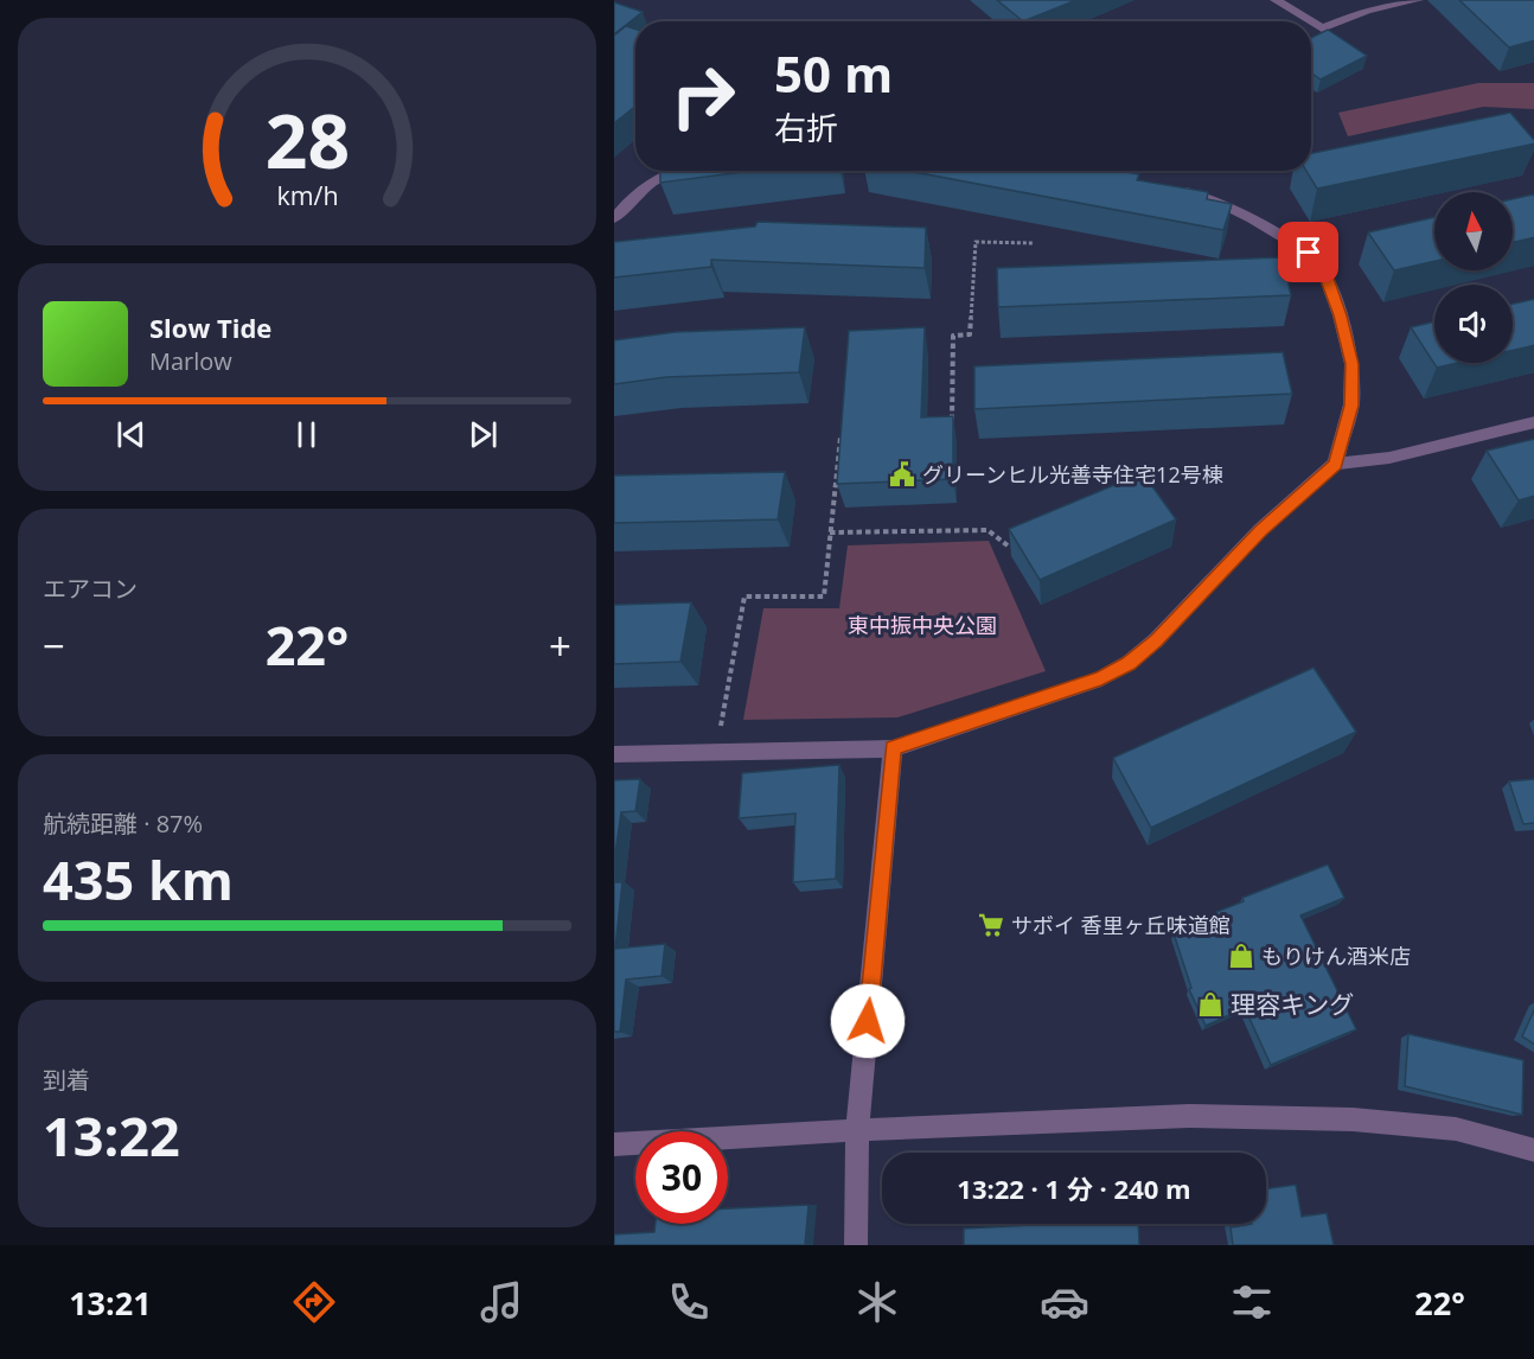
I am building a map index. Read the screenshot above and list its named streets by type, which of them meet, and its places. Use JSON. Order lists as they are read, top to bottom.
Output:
{
  "parks": ["東中振中央公園"],
  "places": {
    "public building": ["グリーンヒル光善寺住宅12号棟"],
    "supermarket": ["サボイ 香里ヶ丘味道館"],
    "shop": ["もりけん酒米店", "理容キング"]
  },
  "north": "top",
  "page": {
    "turn": ["50 m", "右折"],
    "song": ["Slow Tide", "Marlow"],
    "tile": [
      "エアコン",
      ["航続距離 · 87%", "435 km"],
      ["到着", "13:22"]
    ],
    "heat": ["−", "22°", "+"],
    "limit": "30",
    "trip": "13:22 · 1 分 · 240 m",
    "tabs": ["13:21", "22°"],
    "gauge": ["28", "km/h"]
  }
}
